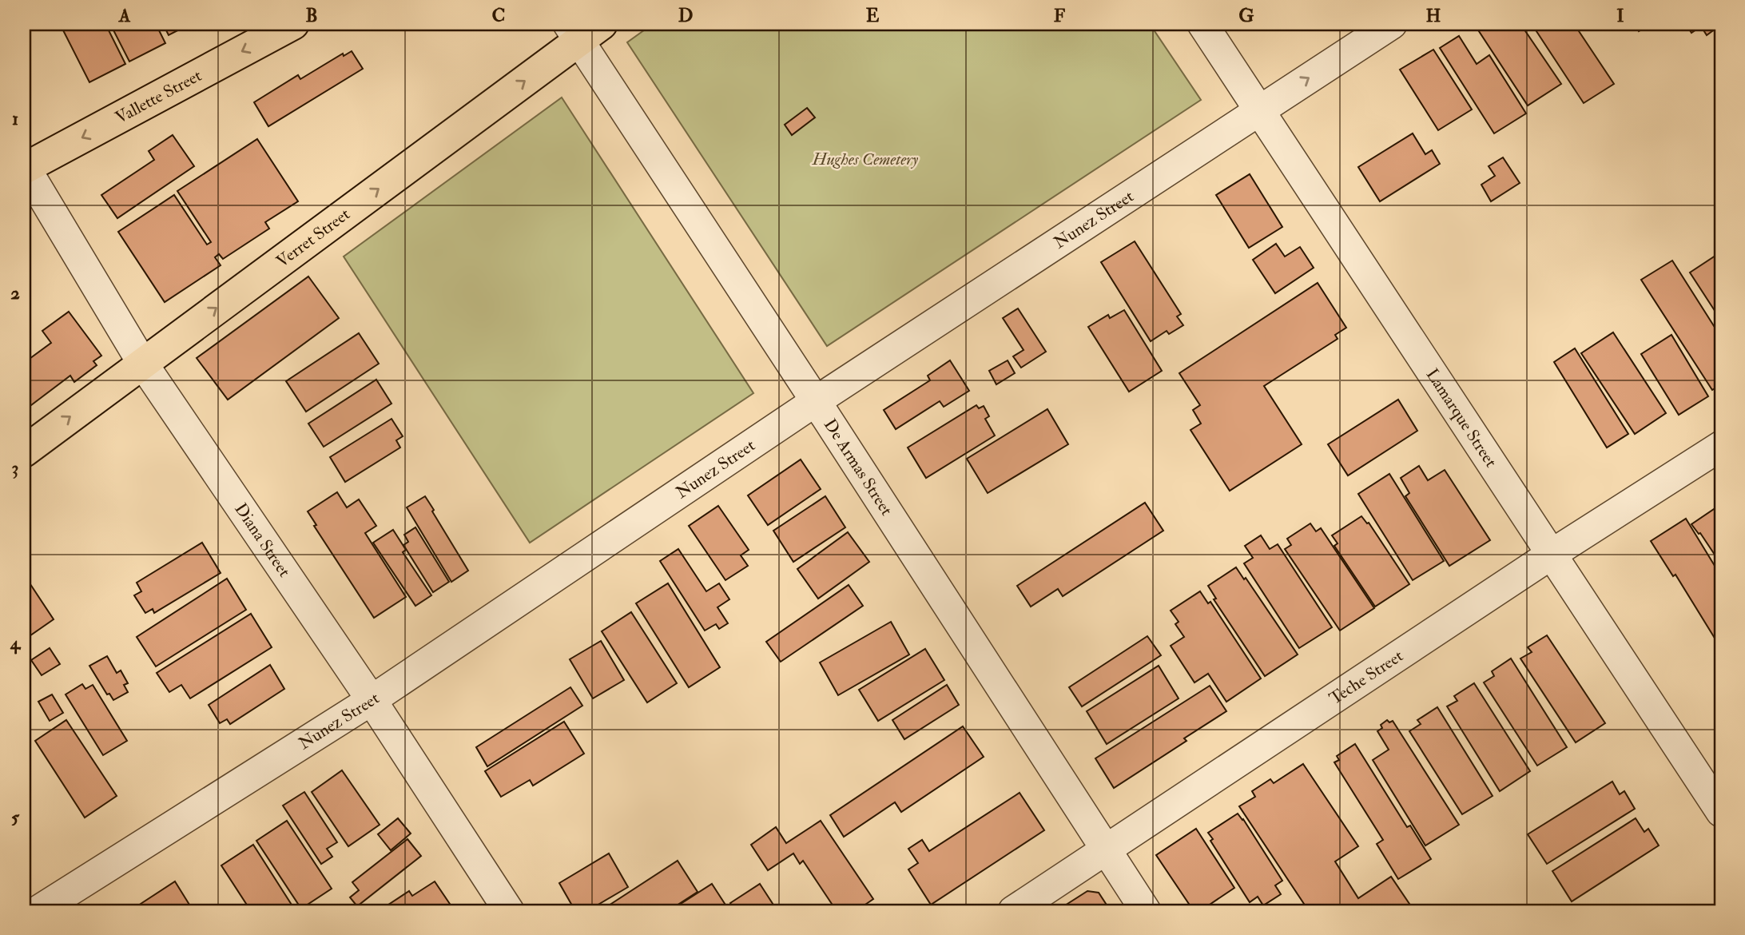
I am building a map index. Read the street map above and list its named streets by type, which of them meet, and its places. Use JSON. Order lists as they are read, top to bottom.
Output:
{
  "streets": {
    "main road": ["Vallette Street", "Verret Street"],
    "street": [
      "Nunez Street",
      "Lamarque Street",
      "De Armas Street",
      "Diana Street",
      "Teche Street"
    ]
  },
  "crossings": [
    ["Vallette Street", "Diana Street"],
    ["Nunez Street", "Lamarque Street"],
    ["Nunez Street", "De Armas Street"],
    ["Nunez Street", "Diana Street"],
    ["Verret Street", "De Armas Street"],
    ["Verret Street", "Diana Street"],
    ["Lamarque Street", "Teche Street"],
    ["De Armas Street", "Teche Street"]
  ],
  "one_way": ["Vallette Street", "Verret Street"],
  "parks": ["Hughes Cemetery"],
  "grid": {
    "columns": [
      "A",
      "B",
      "C",
      "D",
      "E",
      "F",
      "G",
      "H",
      "I"
    ],
    "rows": [
      "1",
      "2",
      "3",
      "4",
      "5"
    ]
  }
}
